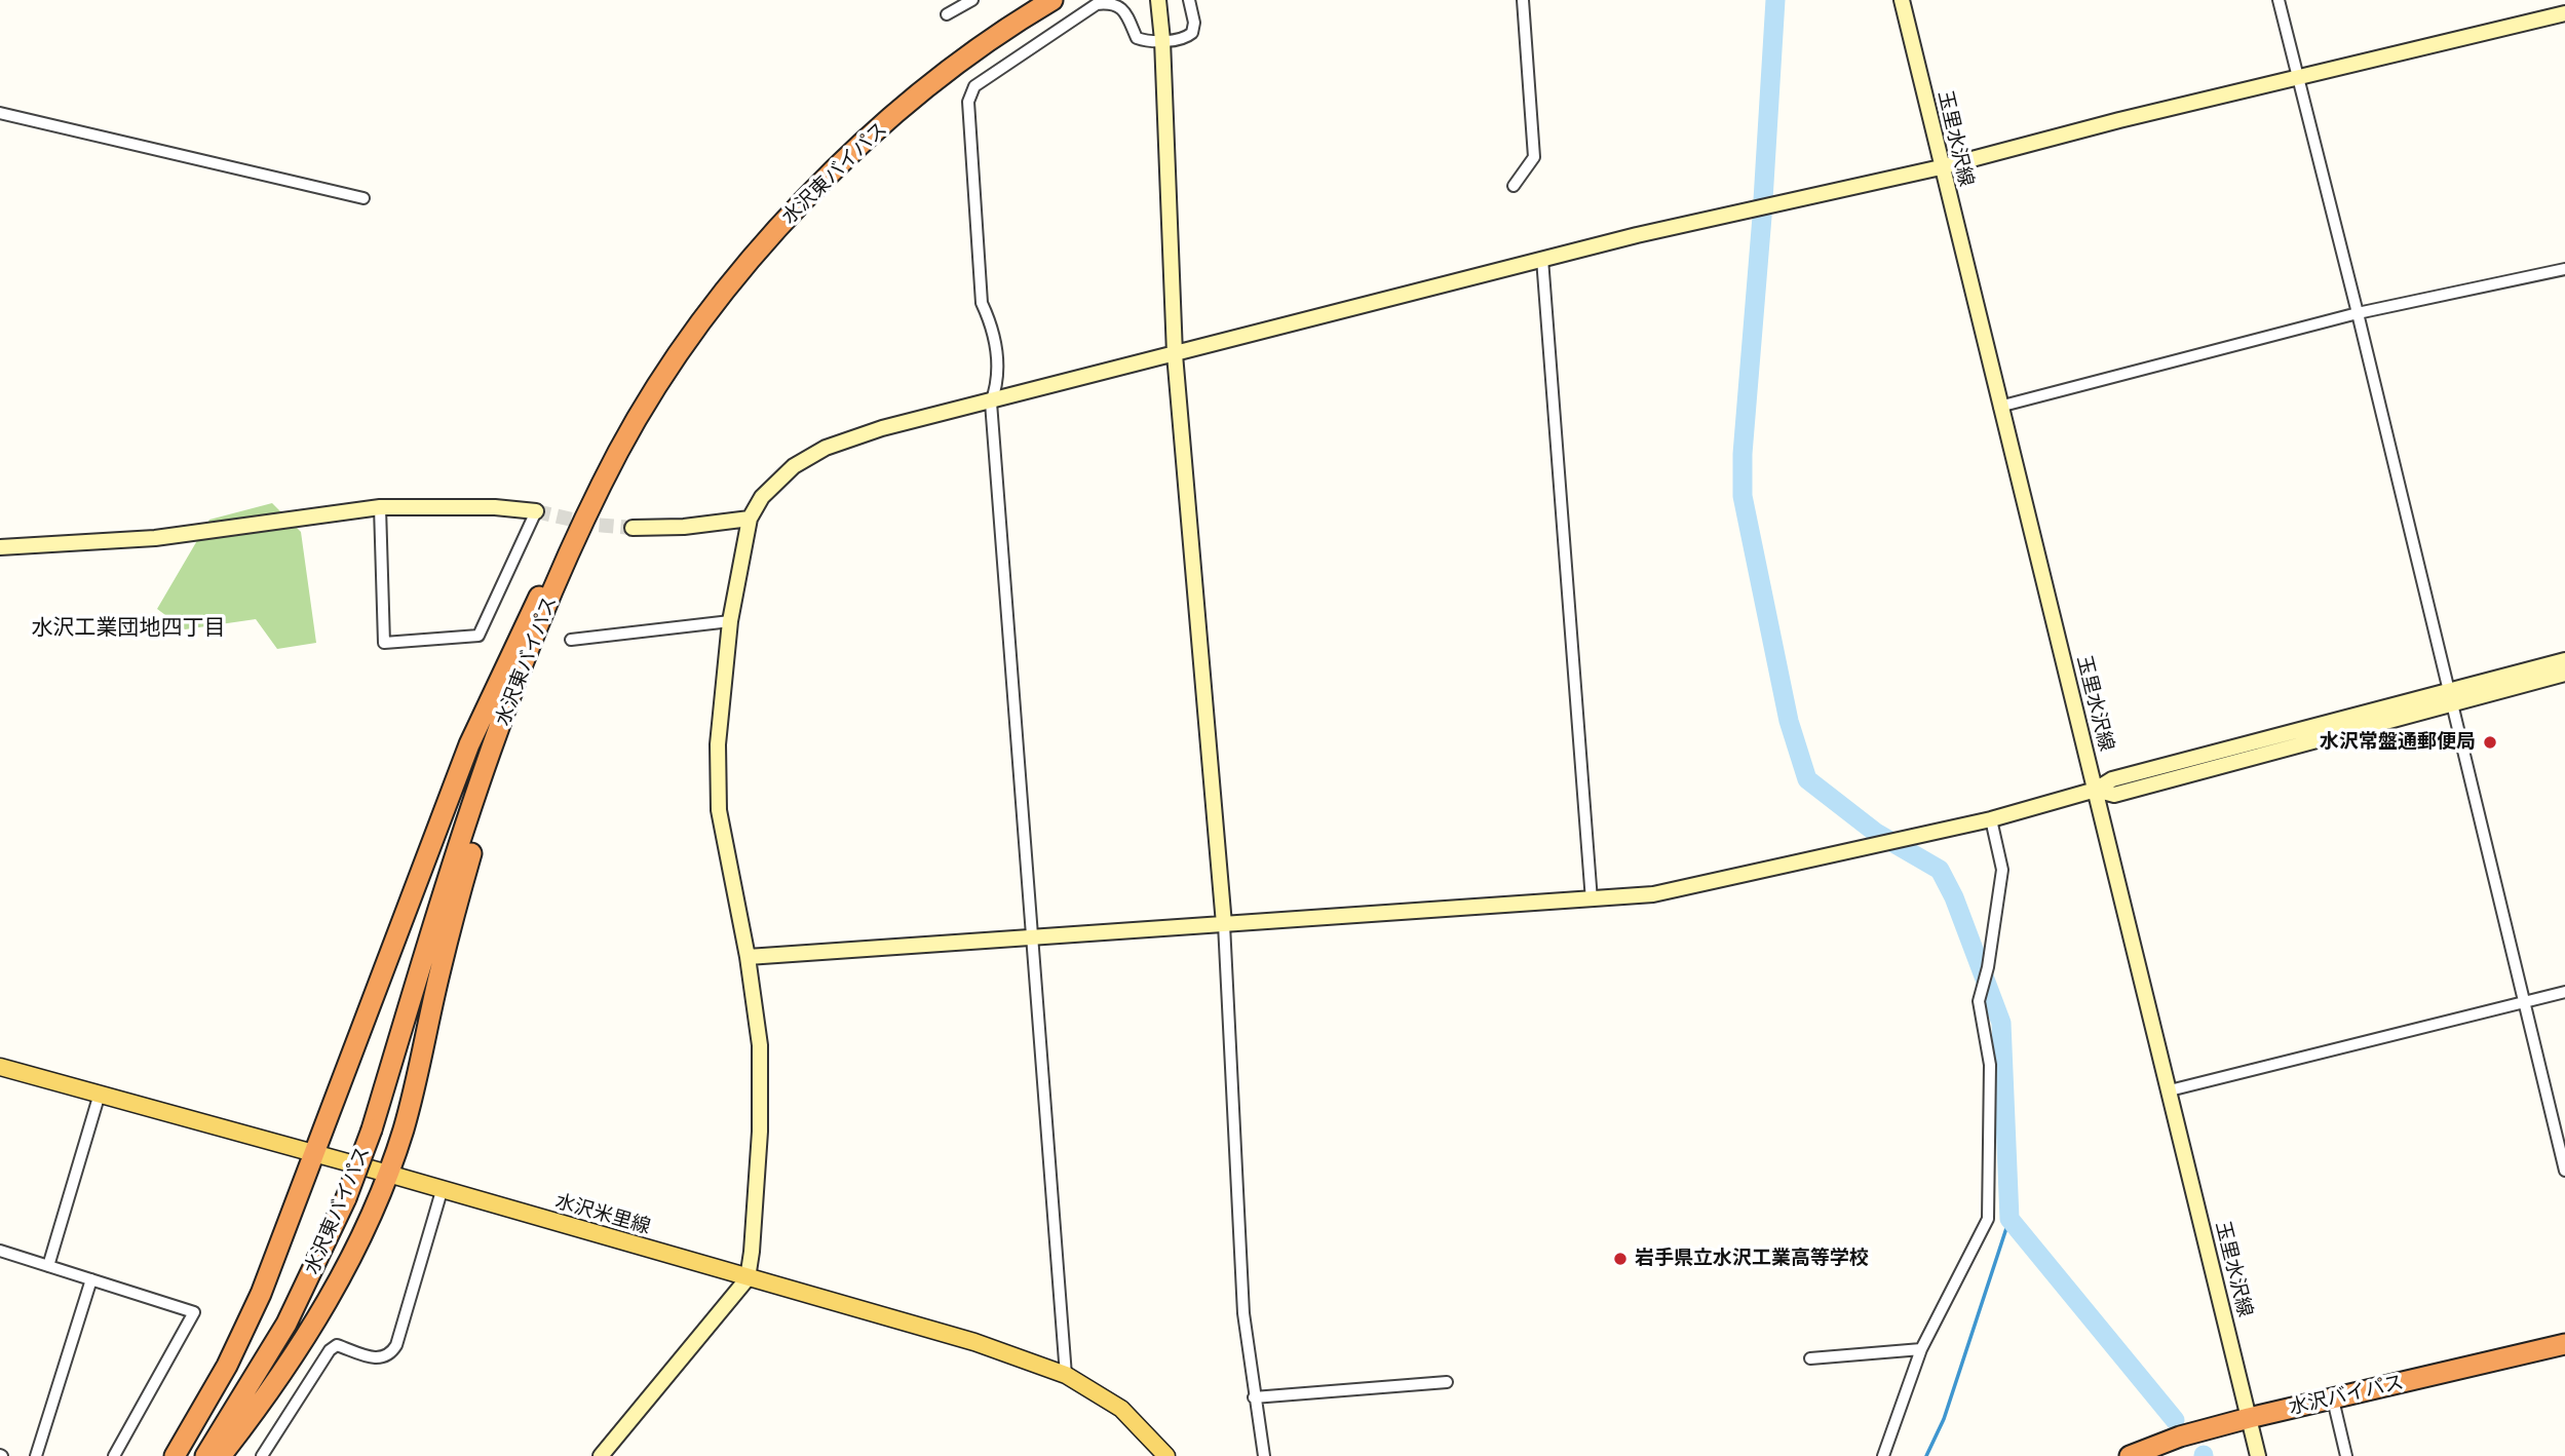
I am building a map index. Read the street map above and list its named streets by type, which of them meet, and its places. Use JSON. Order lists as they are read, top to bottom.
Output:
{
  "streets": {
    "highway": ["水沢東バイパス", "水沢バイパス"],
    "main road": ["水沢米里線"],
    "street": ["玉里水沢線"]
  },
  "crossings": [
    ["玉里水沢線", "水沢バイパス"]
  ],
  "districts": ["水沢工業団地四丁目"],
  "places": ["水沢常盤通郵便局", "岩手県立水沢工業高等学校"]
}
